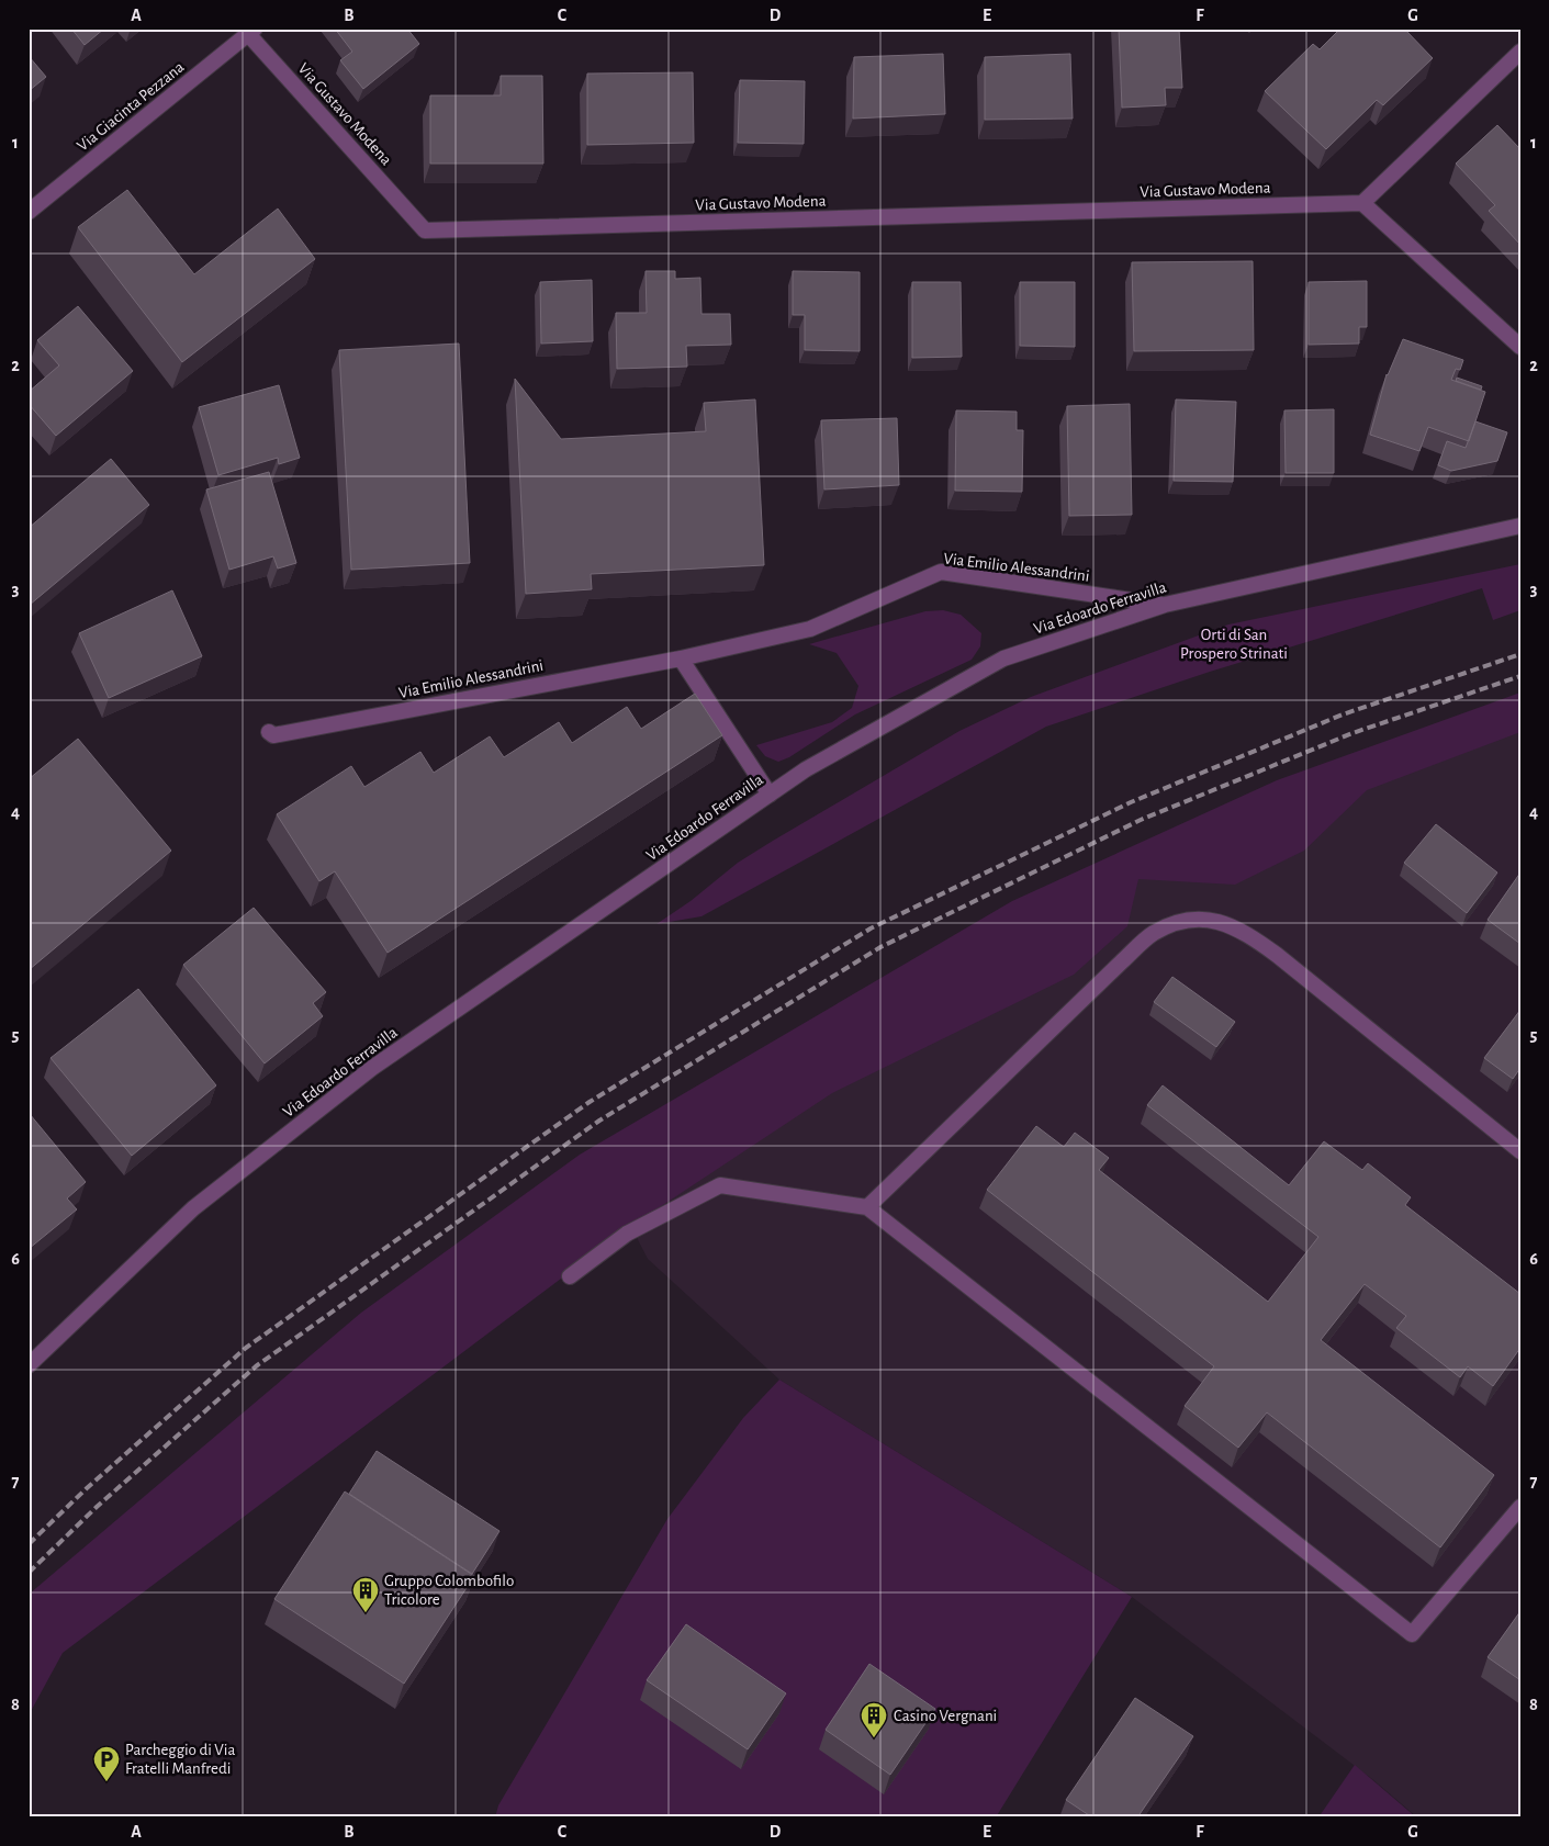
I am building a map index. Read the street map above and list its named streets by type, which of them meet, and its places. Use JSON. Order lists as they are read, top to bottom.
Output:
{
  "streets": {
    "street": [
      "Via Giacinta Pezzana",
      "Via Gustavo Modena",
      "Via Emilio Alessandrini",
      "Via Edoardo Ferravilla"
    ]
  },
  "crossings": [
    ["Via Giacinta Pezzana", "Via Gustavo Modena"],
    ["Via Emilio Alessandrini", "Via Edoardo Ferravilla"]
  ],
  "parks": ["Orti di San Prospero Strinati"],
  "places": {
    "building": ["Gruppo Colombofilo Tricolore", "Casino Vergnani"],
    "parking": ["Parcheggio di Via Fratelli Manfredi"]
  },
  "grid": {
    "columns": [
      "A",
      "B",
      "C",
      "D",
      "E",
      "F",
      "G"
    ],
    "rows": [
      "1",
      "2",
      "3",
      "4",
      "5",
      "6",
      "7",
      "8"
    ]
  }
}
